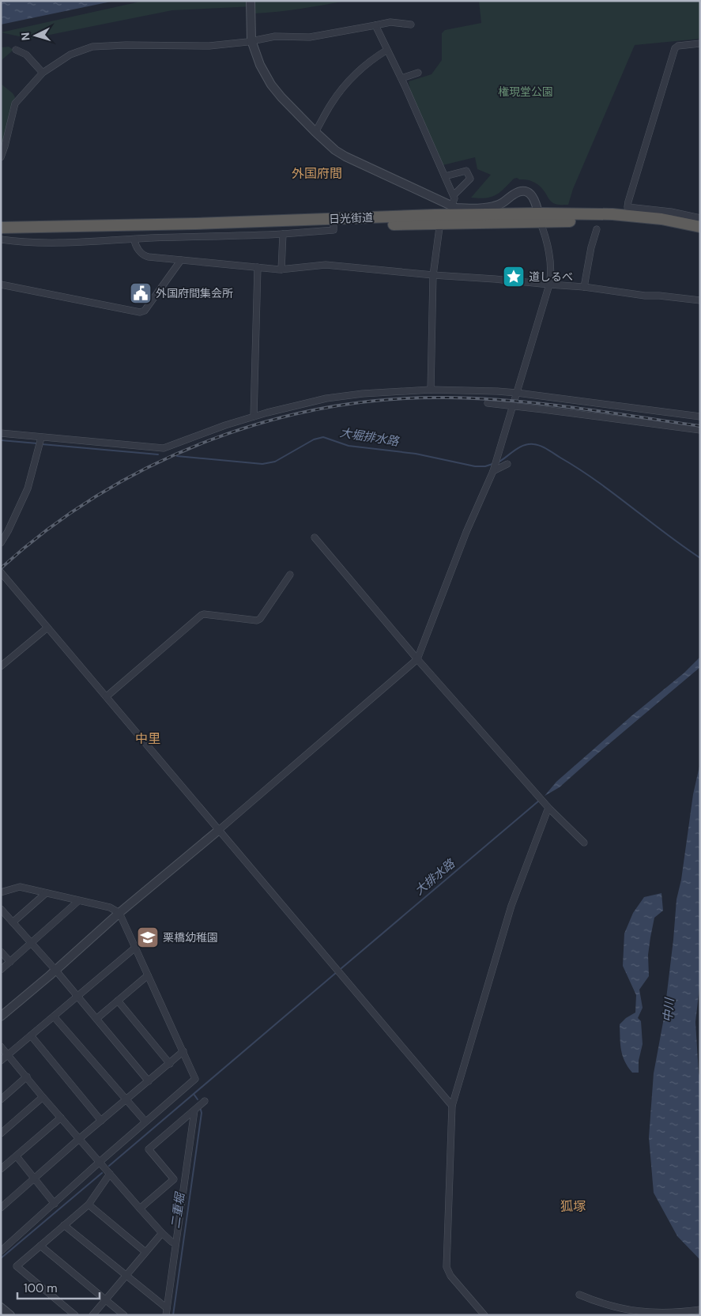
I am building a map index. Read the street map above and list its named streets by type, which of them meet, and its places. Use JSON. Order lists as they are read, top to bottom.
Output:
{
  "streets": {
    "highway": ["日光街道"]
  },
  "districts": ["外国府間", "中里", "狐塚"],
  "water": [
    "大堀排水路",
    "大排水路",
    "中川",
    "二重堀"
  ],
  "parks": ["権現堂公園"],
  "places": {
    "place": ["道しるべ"],
    "public building": ["外国府間集会所"],
    "school or university": ["栗橋幼稚園"]
  },
  "scale_bar": "100 m",
  "north": "left"
}
